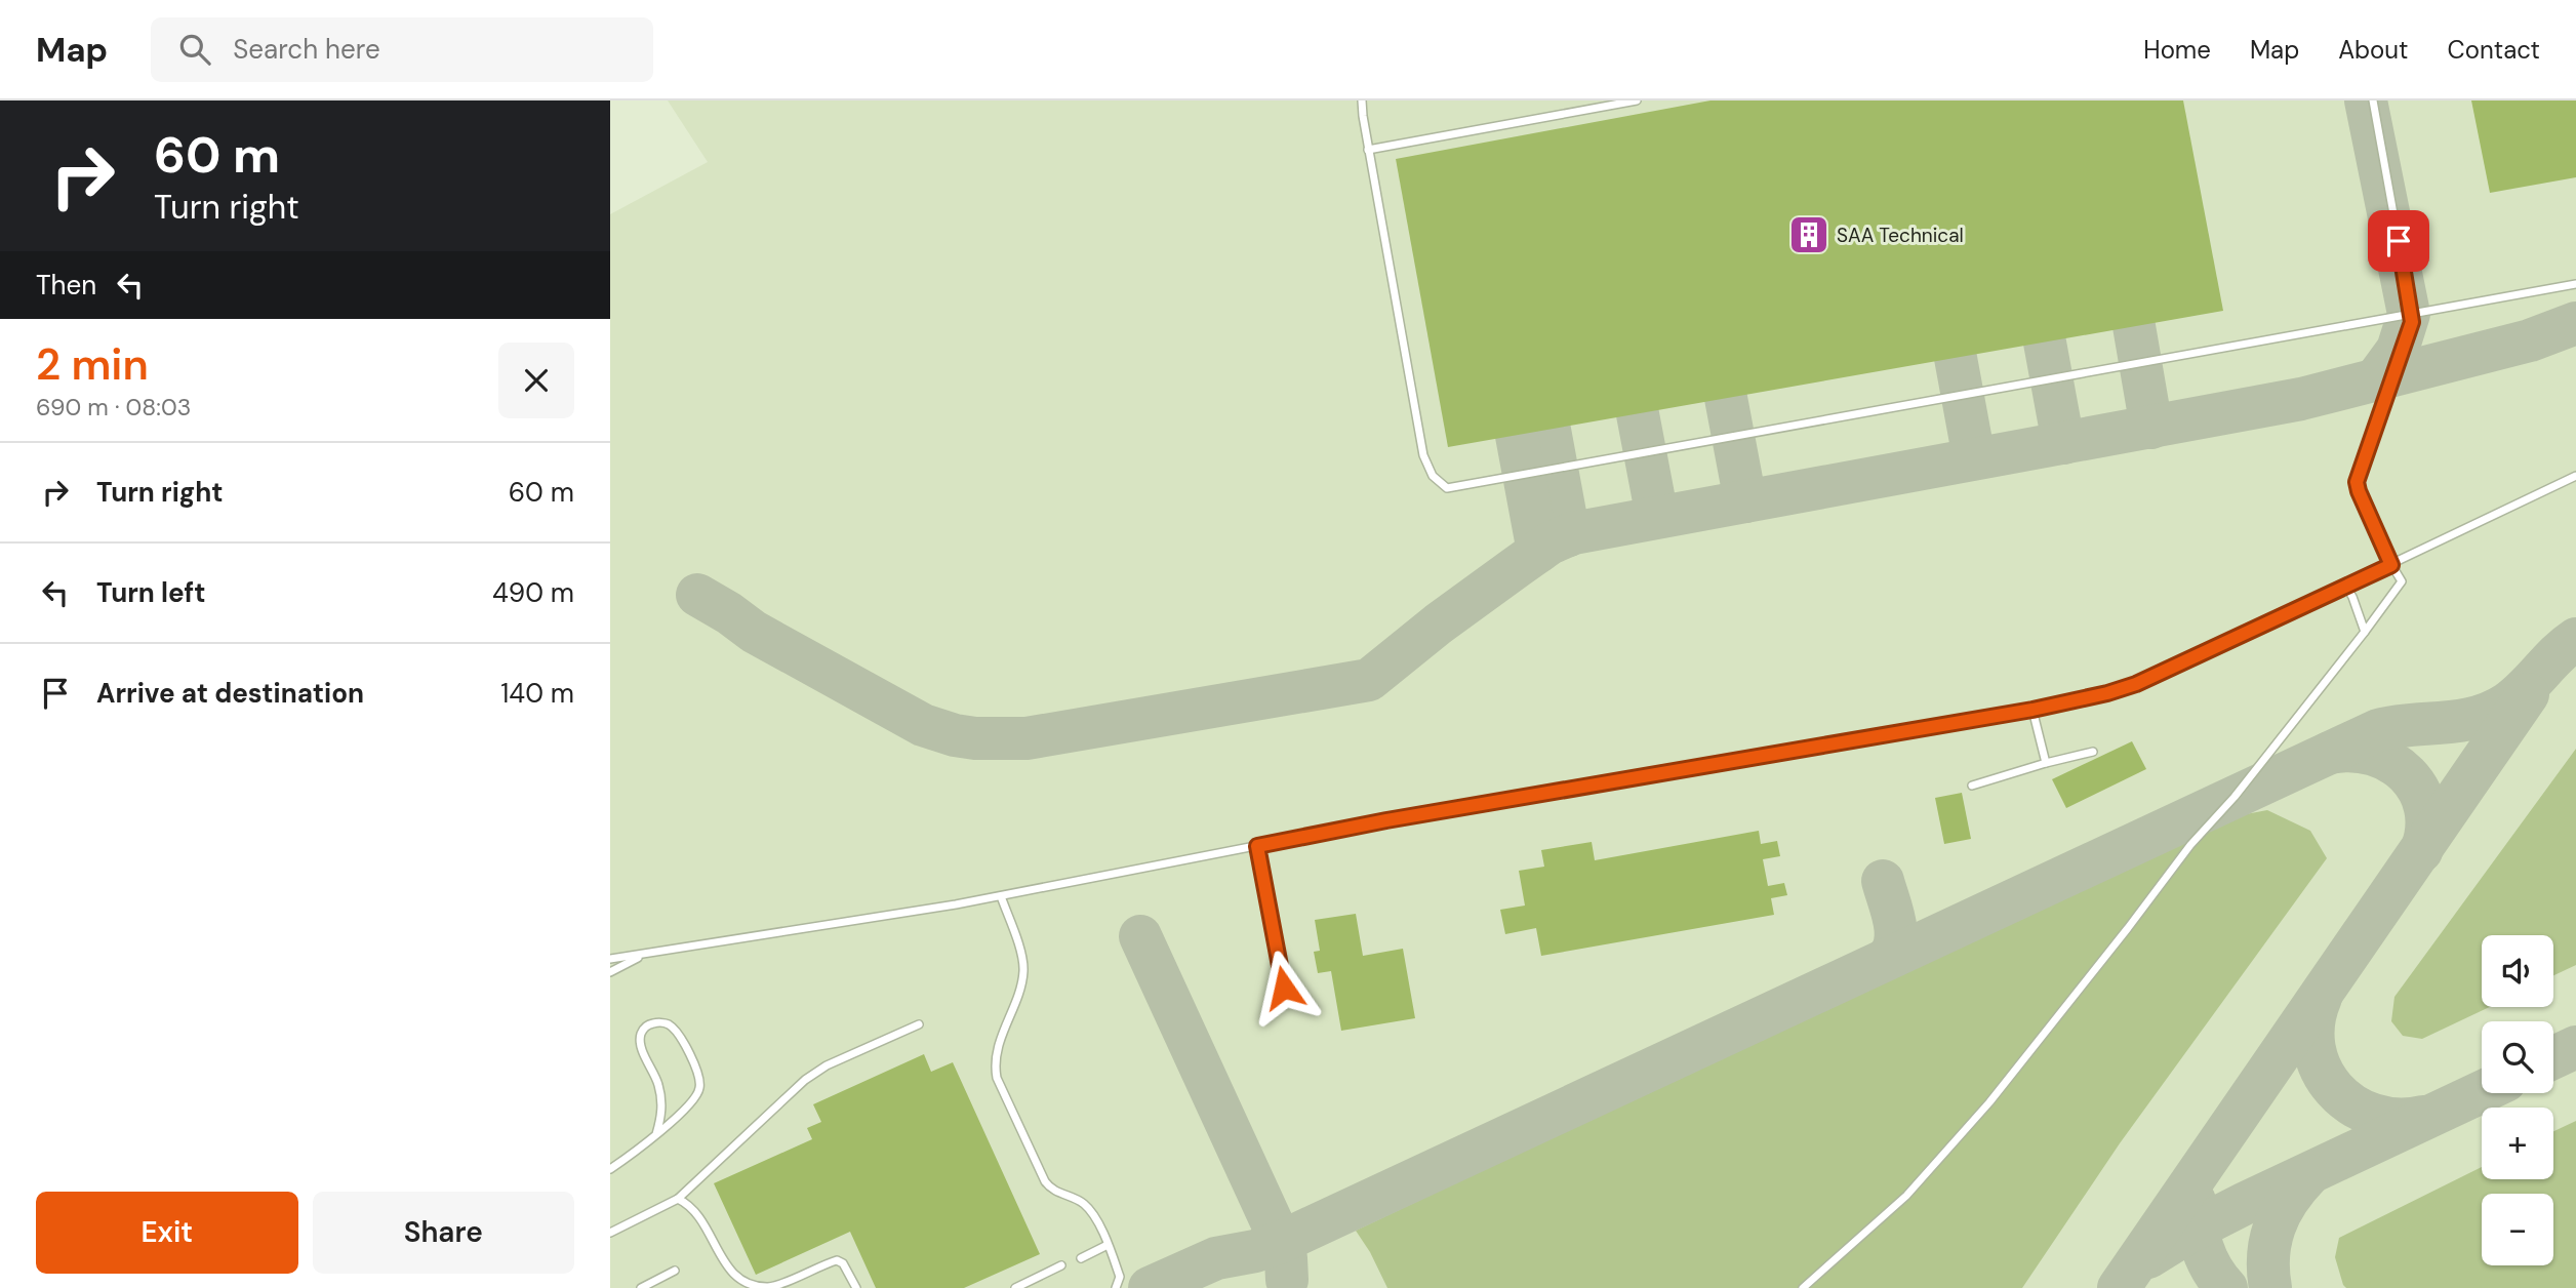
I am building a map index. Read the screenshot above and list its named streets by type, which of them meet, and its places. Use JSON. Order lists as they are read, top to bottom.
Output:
{
  "places": {
    "building": ["SAA Technical"]
  },
  "page": {
    "header": "Map",
    "search": "Search here",
    "nav": [
      "Home",
      "Map",
      "About",
      "Contact"
    ],
    "turn": ["60 m", "Turn right"],
    "then": "Then",
    "heading": ["2 min", "690 m · 08:03"],
    "list": [
      {
        "name": "Turn right",
        "value": "60 m"
      },
      {
        "name": "Turn left",
        "value": "490 m"
      },
      {
        "name": "Arrive at destination",
        "value": "140 m"
      }
    ],
    "map_buttons": ["+", "−"],
    "buttons": ["Exit", "Share"]
  }
}
